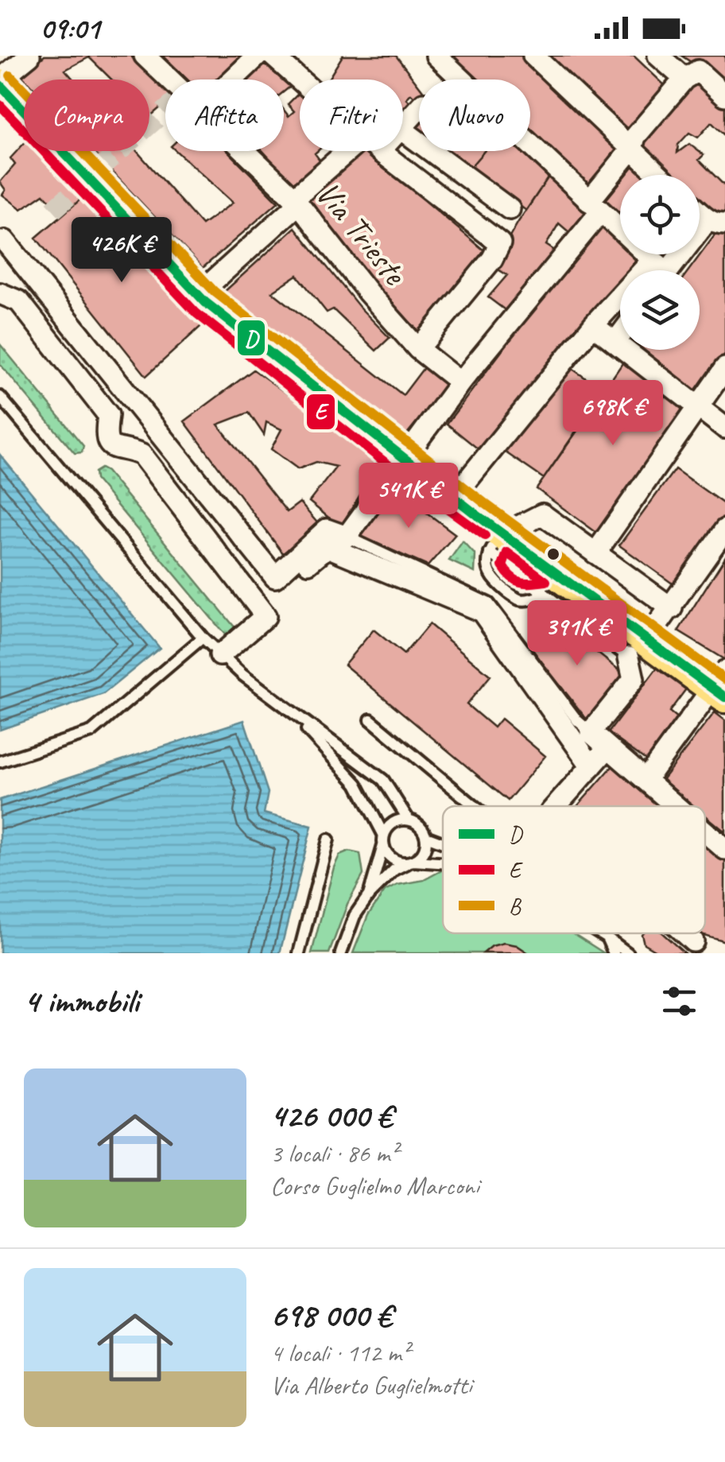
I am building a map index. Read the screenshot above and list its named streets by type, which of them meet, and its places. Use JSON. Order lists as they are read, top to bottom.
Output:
{
  "streets": {
    "street": ["Via Trieste"]
  },
  "lines": ["transit line B", "transit line D", "transit line E"],
  "legend": ["D", "E", "B"],
  "page": {
    "status": "09:01",
    "chip": [
      "Compra",
      "Affitta",
      "Filtri",
      "Nuovo"
    ],
    "price": [
      "426K €",
      "698K €",
      "541K €",
      "391K €"
    ],
    "heading": "4 immobili",
    "list": [
      {
        "name": "426 000 €",
        "note": "3 locali · 86 m² · Corso Guglielmo Marconi"
      },
      {
        "name": "698 000 €",
        "note": "4 locali · 112 m² · Via Alberto Guglielmotti"
      }
    ]
  }
}
